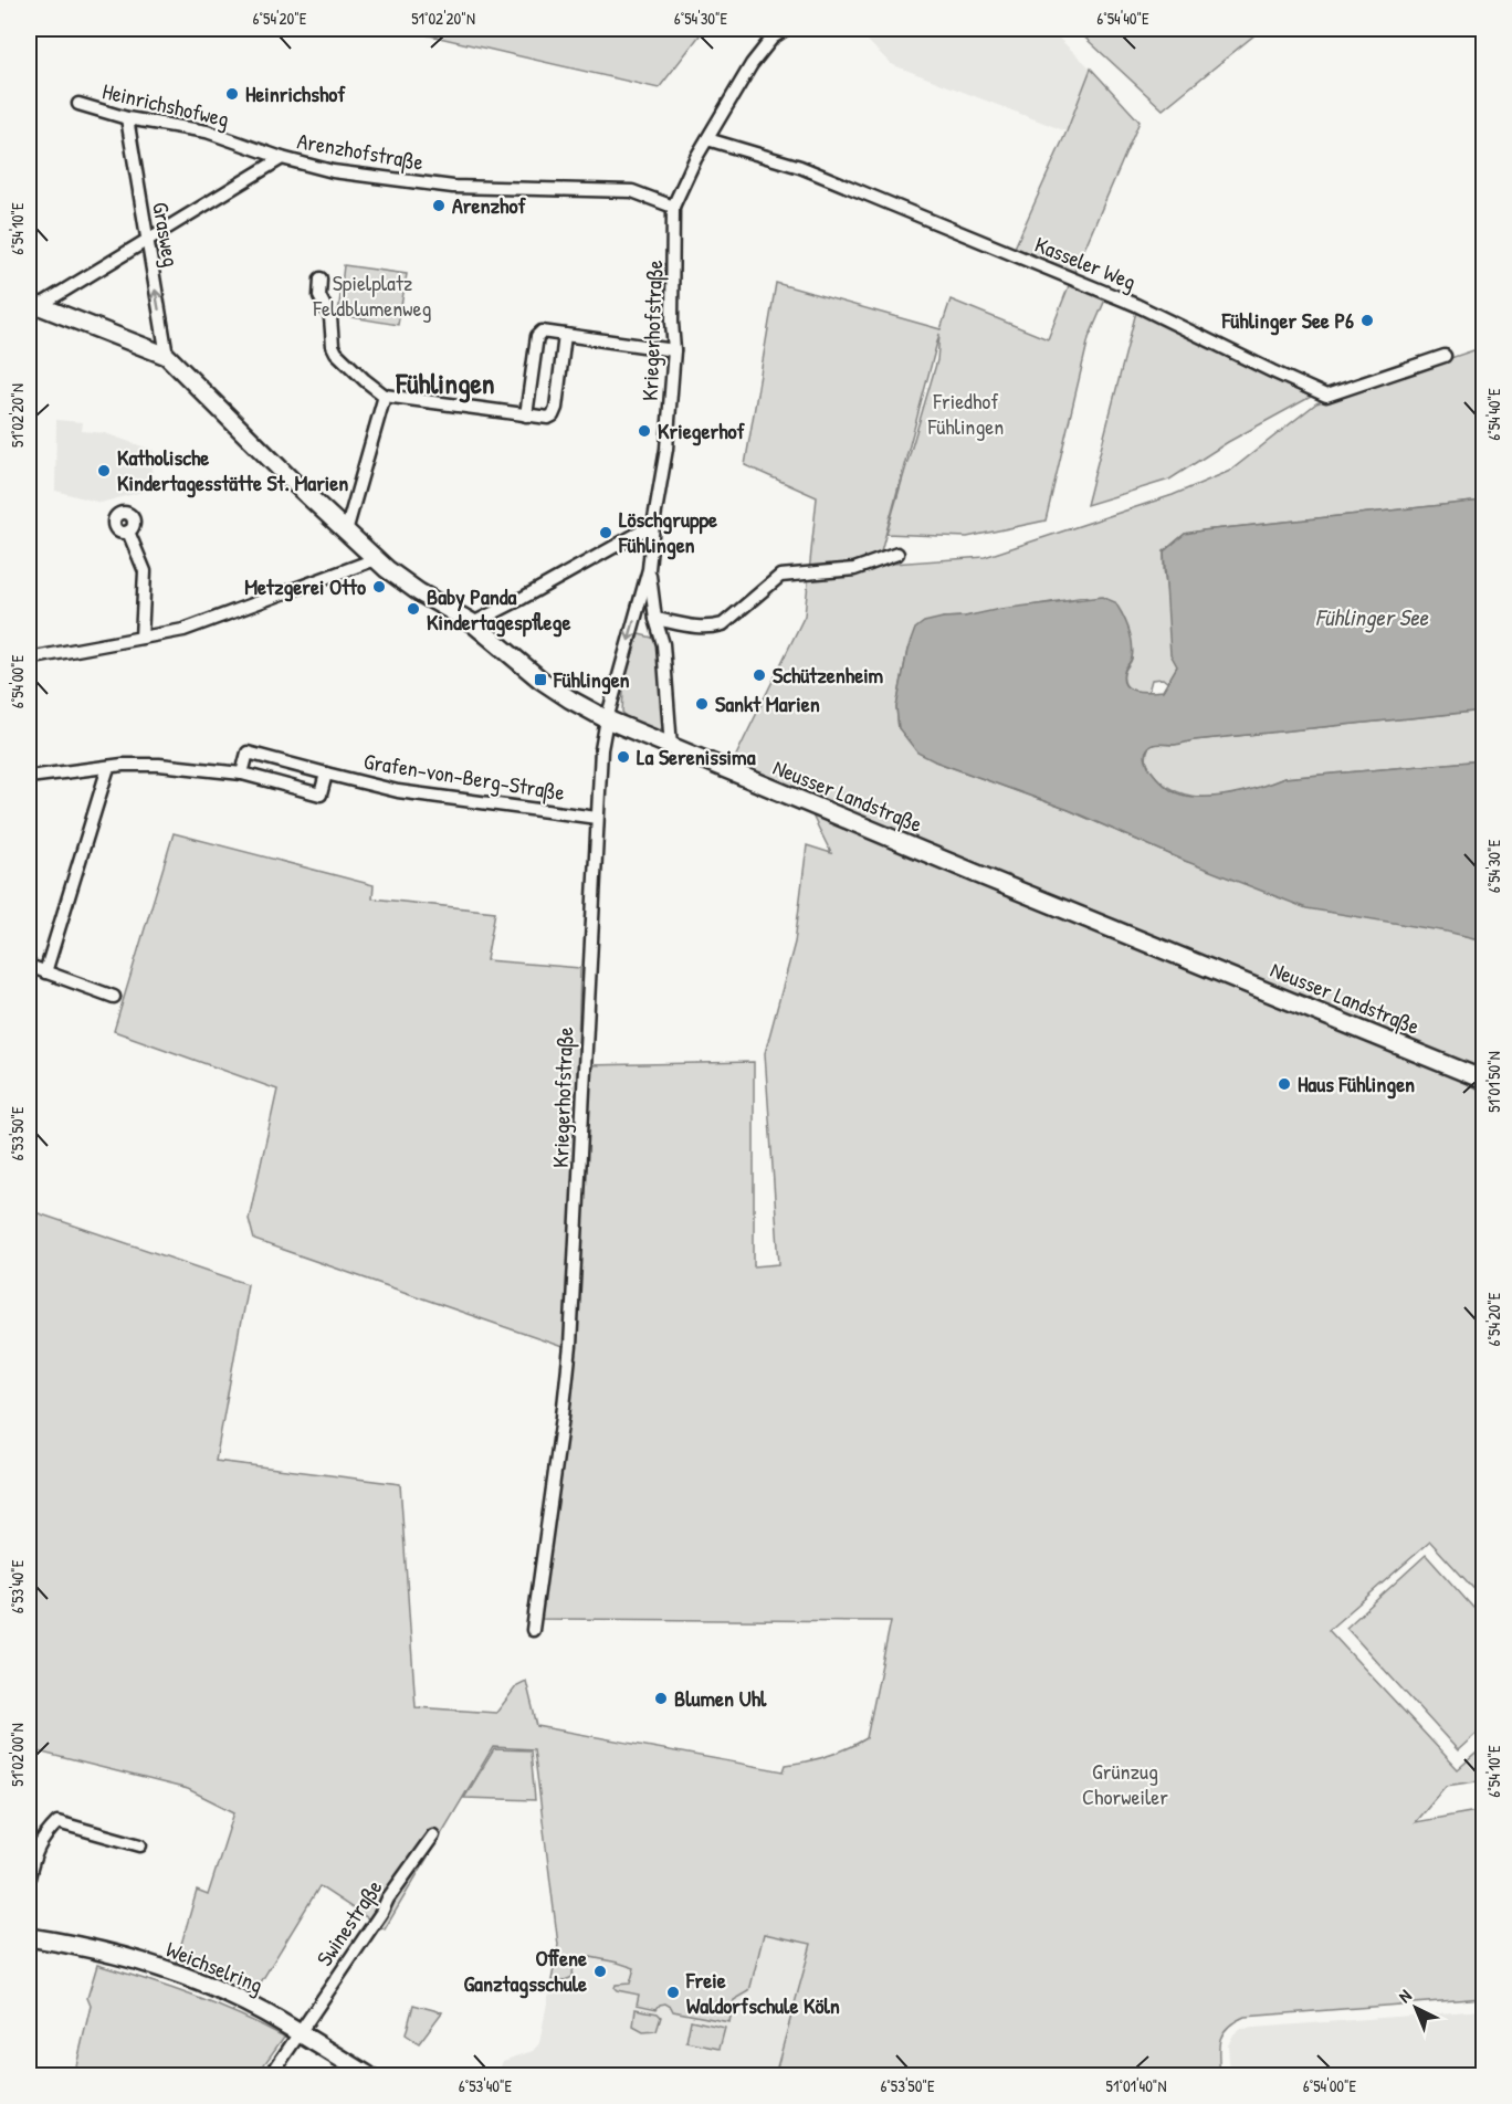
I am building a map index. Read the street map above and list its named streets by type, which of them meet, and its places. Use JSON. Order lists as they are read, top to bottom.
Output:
{
  "streets": {
    "main road": ["Neusser Landstraße", "Weichselring"],
    "street": [
      "Heinrichshofweg",
      "Arenzhofstraße",
      "Grasweg",
      "Kasseler Weg",
      "Kriegerhofstraße",
      "Grafen-von-Berg-Straße",
      "Swinestraße"
    ]
  },
  "crossings": [
    ["Heinrichshofweg", "Arenzhofstraße"],
    ["Heinrichshofweg", "Grasweg"],
    ["Arenzhofstraße", "Grasweg"],
    ["Arenzhofstraße", "Kriegerhofstraße"],
    ["Arenzhofstraße", "Neusser Landstraße"],
    ["Grasweg", "Neusser Landstraße"],
    ["Kasseler Weg", "Kriegerhofstraße"],
    ["Kriegerhofstraße", "Grafen-von-Berg-Straße"],
    ["Kriegerhofstraße", "Neusser Landstraße"],
    ["Swinestraße", "Weichselring"]
  ],
  "one_way": ["Grasweg"],
  "districts": ["Fühlingen"],
  "water": ["Fühlinger See"],
  "parks": ["Spielplatz Feldblumenweg", "Friedhof Fühlingen", "Grünzug Chorweiler"],
  "places": {
    "other": [
      "Heinrichshof",
      "Arenzhof",
      "Fühlinger See P6",
      "Kriegerhof",
      "Katholische Kindertagesstätte St. Marien",
      "Löschgruppe Fühlingen",
      "Metzgerei Otto",
      "Baby Panda Kindertagespflege",
      "Schützenheim",
      "Sankt Marien",
      "La Serenissima",
      "Haus Fühlingen",
      "Blumen Uhl",
      "Offene Ganztagsschule",
      "Freie Waldorfschule Köln"
    ],
    "transit": ["Fühlingen"]
  },
  "north": "top left",
  "coordinates": [
    "6°54'20\"E",
    "51°02'20\"N",
    "6°54'30\"E",
    "6°54'40\"E",
    "6°54'10\"E",
    "6°54'00\"E",
    "51°01'50\"N",
    "6°53'50\"E",
    "6°53'40\"E",
    "51°02'00\"N",
    "51°01'40\"N"
  ]
}
